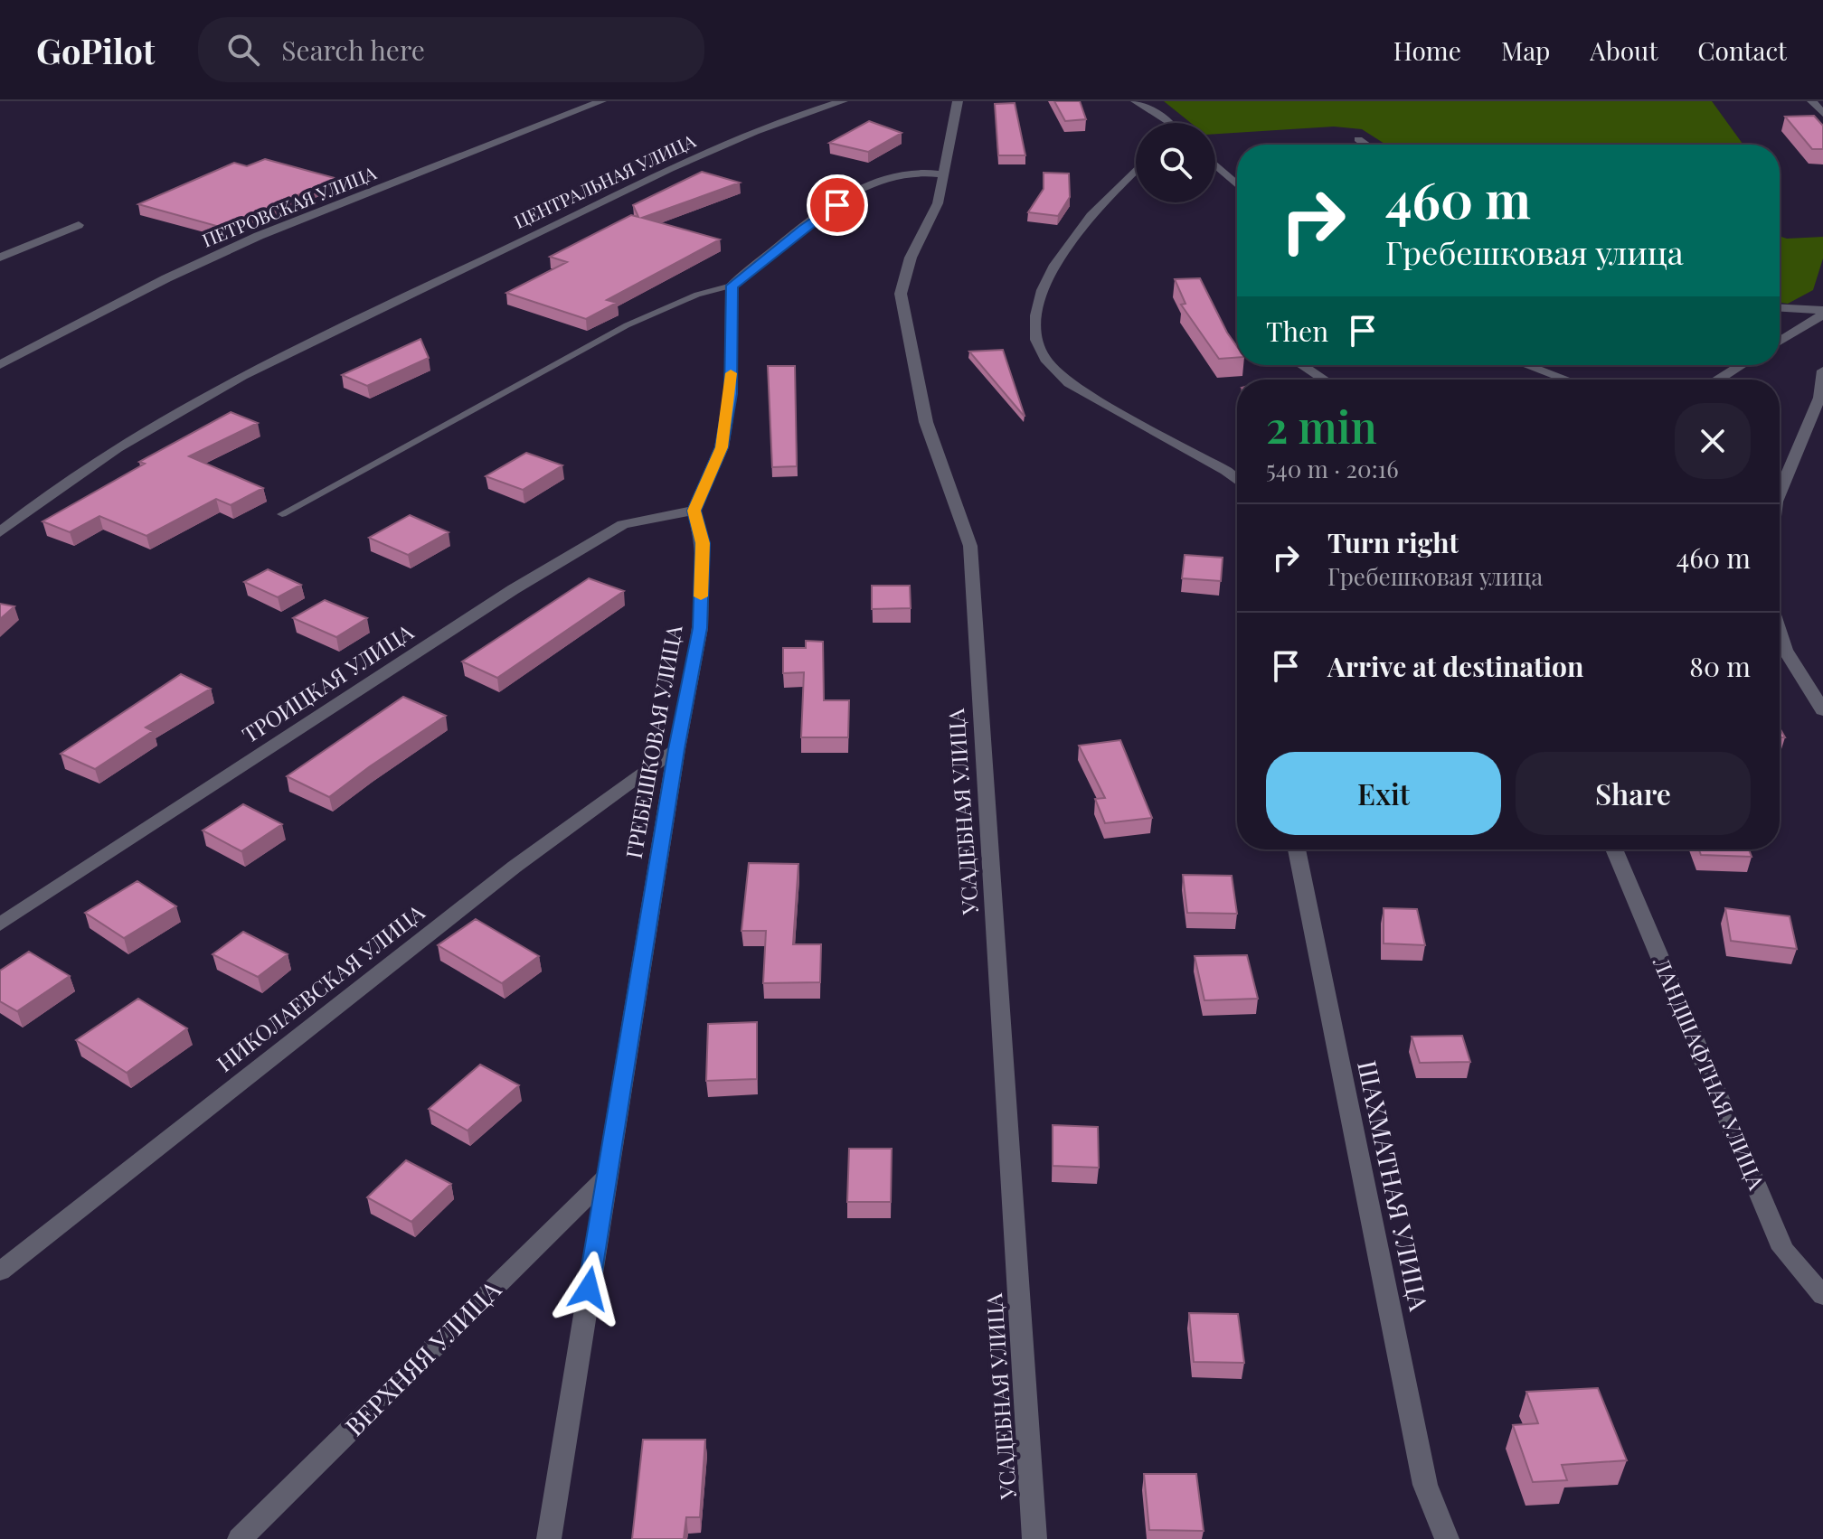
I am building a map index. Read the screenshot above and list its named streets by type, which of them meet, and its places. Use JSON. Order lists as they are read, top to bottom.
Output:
{
  "streets": {
    "street": [
      "ЦЕНТРАЛЬНАЯ УЛИЦА",
      "ПЕТРОВСКАЯ УЛИЦА",
      "ТРОИЦКАЯ УЛИЦА",
      "ГРЕБЕШКОВАЯ УЛИЦА",
      "УСАДЕБНАЯ УЛИЦА",
      "НИКОЛАЕВСКАЯ УЛИЦА",
      "ЛАНДШАФТНАЯ УЛИЦА",
      "ШАХМАТНАЯ УЛИЦА",
      "ВЕРХНЯЯ УЛИЦА"
    ]
  },
  "crossings": [
    ["ТРОИЦКАЯ УЛИЦА", "ГРЕБЕШКОВАЯ УЛИЦА"],
    ["ГРЕБЕШКОВАЯ УЛИЦА", "НИКОЛАЕВСКАЯ УЛИЦА"],
    ["ГРЕБЕШКОВАЯ УЛИЦА", "ВЕРХНЯЯ УЛИЦА"]
  ],
  "page": {
    "header": "GoPilot",
    "search": "Search here",
    "nav": [
      "Home",
      "Map",
      "About",
      "Contact"
    ],
    "turn": ["460 m", "Гребешковая улица"],
    "then": "Then",
    "heading": ["2 min", "540 m · 20:16"],
    "list": [
      {
        "name": "Turn right",
        "note": "Гребешковая улица",
        "value": "460 m"
      },
      {
        "name": "Arrive at destination",
        "value": "80 m"
      }
    ],
    "buttons": ["Exit", "Share"]
  }
}
